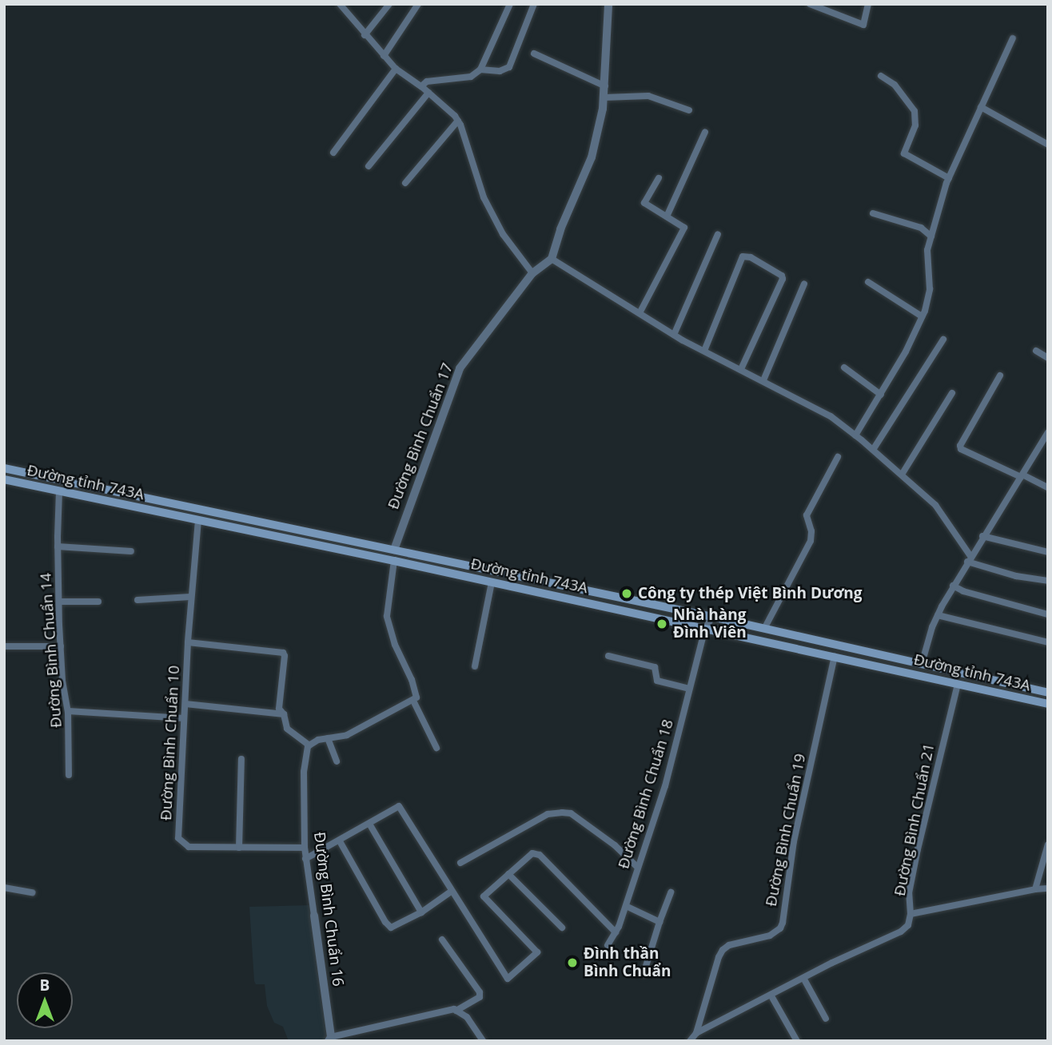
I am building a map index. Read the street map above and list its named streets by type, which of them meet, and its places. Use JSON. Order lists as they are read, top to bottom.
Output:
{
  "streets": {
    "main road": ["Đường tỉnh 743A"],
    "street": [
      "Đường Bình Chuẩn 17",
      "Đường Bình Chuẩn 14",
      "Đường Bình Chuẩn 10",
      "Đường Bình Chuẩn 18",
      "Đường Bình Chuẩn 21",
      "Đường Bình Chuẩn 19",
      "Đường Bình Chuẩn 16"
    ]
  },
  "crossings": [
    ["Đường Bình Chuẩn 17", "Đường tỉnh 743A"],
    ["Đường tỉnh 743A", "Đường Bình Chuẩn 14"],
    ["Đường tỉnh 743A", "Đường Bình Chuẩn 10"],
    ["Đường tỉnh 743A", "Đường Bình Chuẩn 18"],
    ["Đường tỉnh 743A", "Đường Bình Chuẩn 21"],
    ["Đường tỉnh 743A", "Đường Bình Chuẩn 19"],
    ["Đường Bình Chuẩn 10", "Đường Bình Chuẩn 16"],
    ["Đường Bình Chuẩn 21", "Đường Bình Chuẩn 19"]
  ],
  "places": ["Công ty thép Việt Bình Dương", "Nhà hàng Đình Viên", "Đình thần Bình Chuẩn"],
  "north": "top"
}
